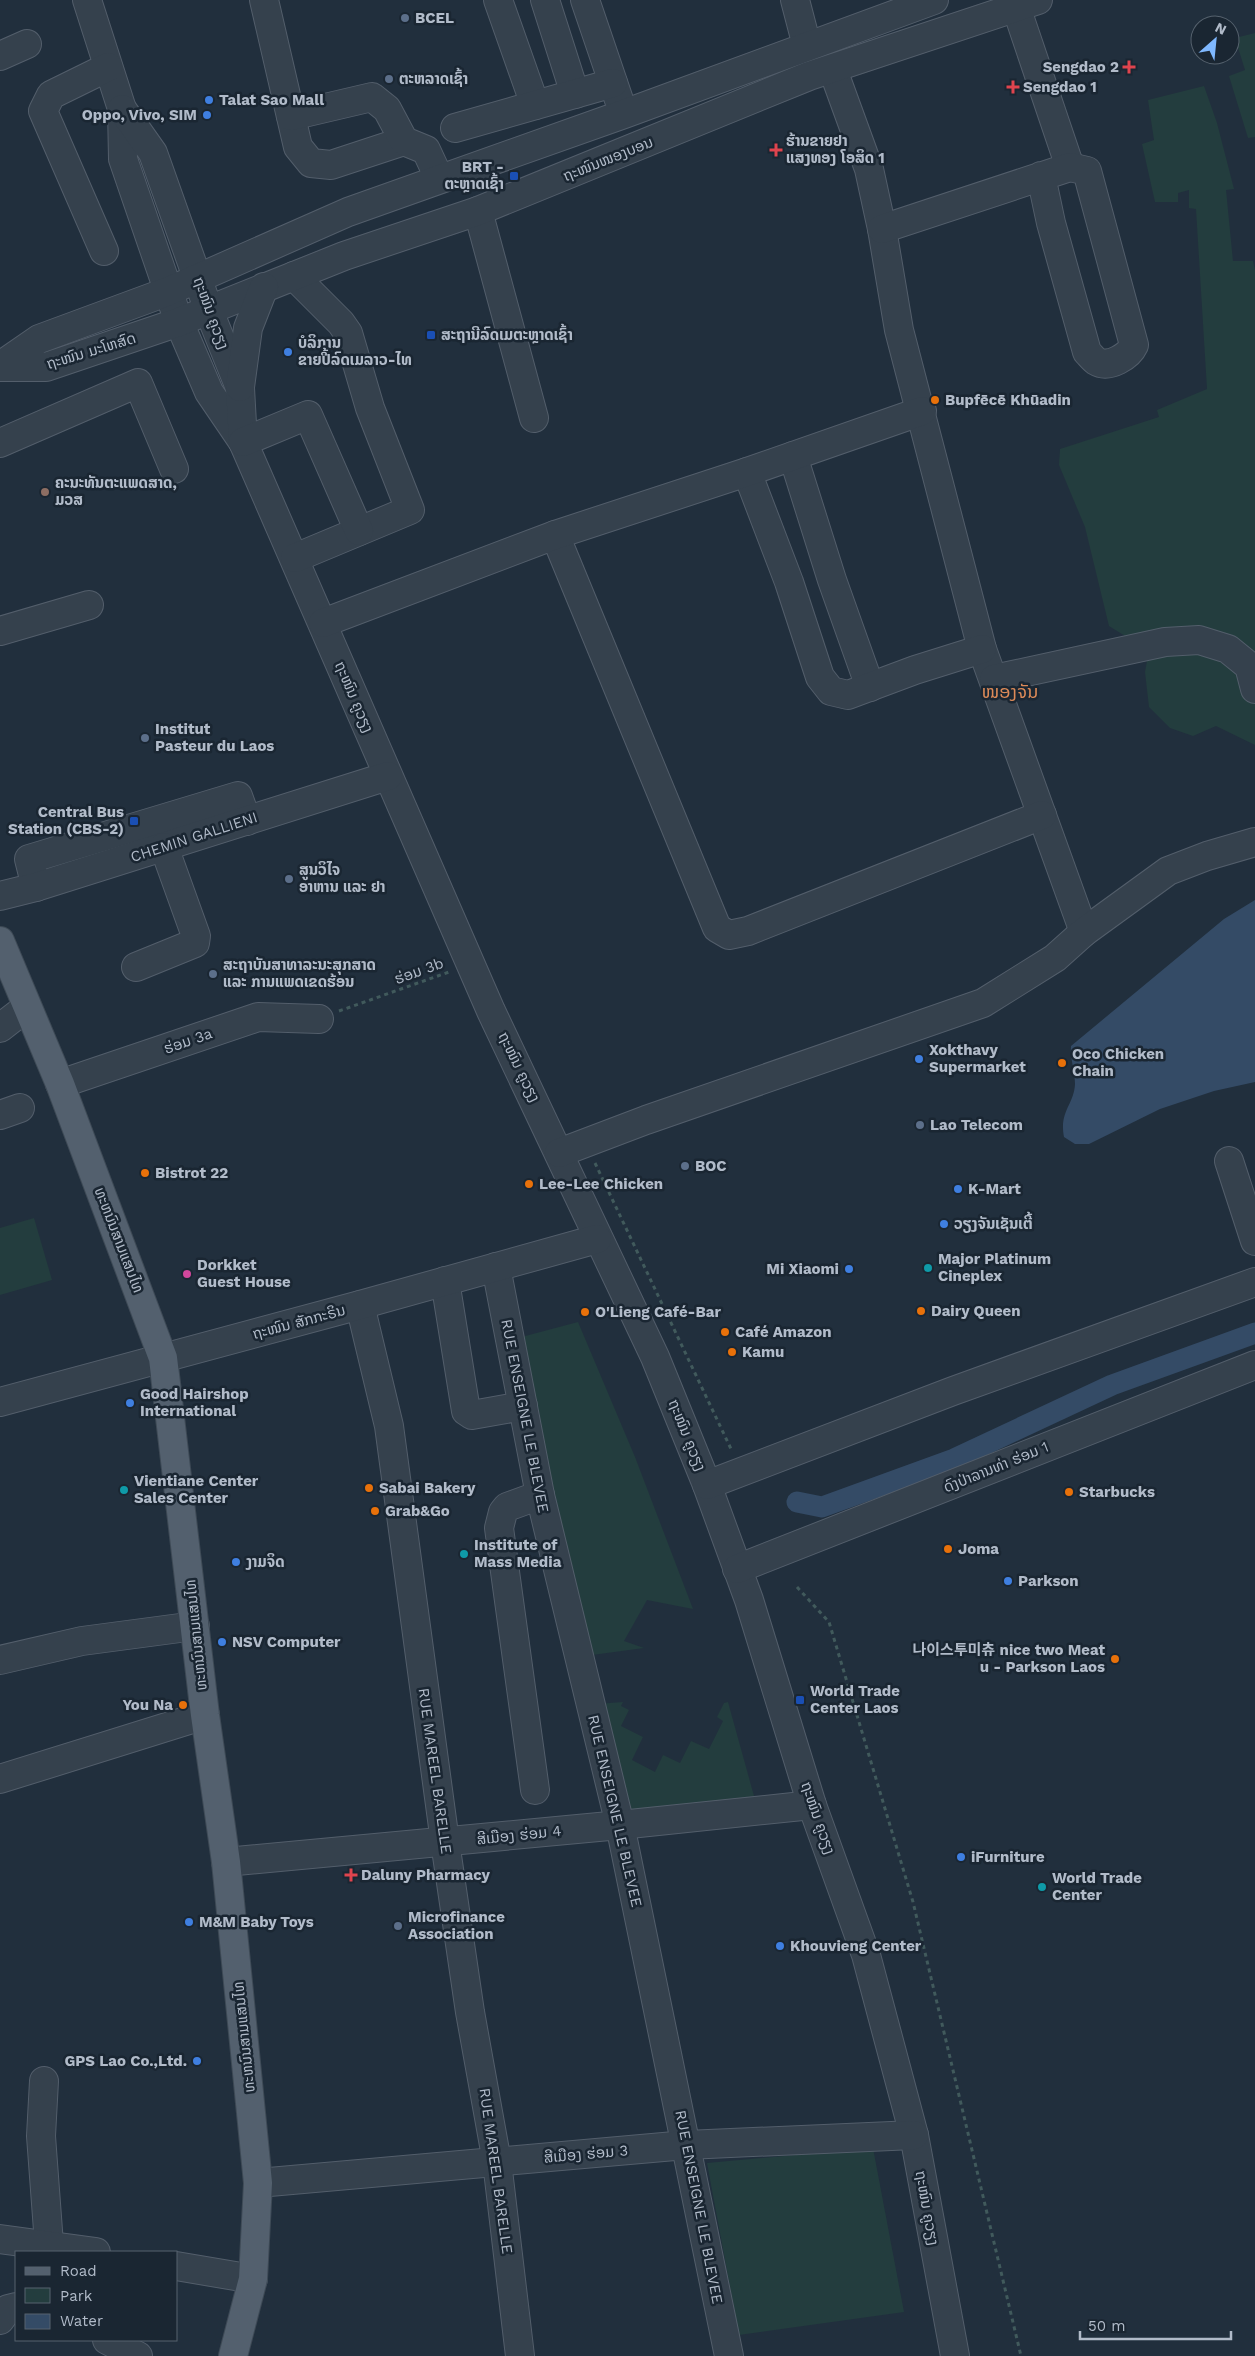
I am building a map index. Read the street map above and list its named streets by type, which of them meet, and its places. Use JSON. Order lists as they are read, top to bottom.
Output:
{
  "streets": {
    "main road": ["ທະຫນົນສາມແສນໄທ"],
    "street": [
      "ຖະໜົນໜອງບອນ",
      "ຖະໜົນ ຄູວຽງ",
      "ຖະໜົນ ມະໂຫສົດ",
      "CHEMIN GALLIENI",
      "ຮ່ອມ 3a",
      "ຖະໜົນ ສັກກະຣິນ",
      "RUE ENSEIGNE LE BLEVEE",
      "ດົງປ່າລານທ່າ ຮ່ອມ 1",
      "RUE MAREEL BARELLE",
      "ສີເມືອງ ຮ່ອມ 4",
      "ສີເມືອງ ຮ່ອມ 3"
    ],
    "path": ["ຮ່ອມ 3b"]
  },
  "crossings": [
    ["ຖະໜົນໜອງບອນ", "ຖະໜົນ ຄູວຽງ"],
    ["ຖະໜົນໜອງບອນ", "ຖະໜົນ ມະໂຫສົດ"],
    ["ຖະໜົນ ຄູວຽງ", "ຖະໜົນ ມະໂຫສົດ"],
    ["ຖະໜົນ ຄູວຽງ", "CHEMIN GALLIENI"],
    ["ຖະໜົນ ຄູວຽງ", "ຮ່ອມ 3b"],
    ["ຖະໜົນ ຄູວຽງ", "ຖະໜົນ ສັກກະຣິນ"],
    ["ຖະໜົນ ຄູວຽງ", "ດົງປ່າລານທ່າ ຮ່ອມ 1"],
    ["ຖະໜົນ ຄູວຽງ", "ສີເມືອງ ຮ່ອມ 4"],
    ["ຖະໜົນ ຄູວຽງ", "ສີເມືອງ ຮ່ອມ 3"],
    ["ຮ່ອມ 3b", "ຮ່ອມ 3a"],
    ["ຮ່ອມ 3a", "ທະຫນົນສາມແສນໄທ"],
    ["ທະຫນົນສາມແສນໄທ", "ຖະໜົນ ສັກກະຣິນ"],
    ["ທະຫນົນສາມແສນໄທ", "ສີເມືອງ ຮ່ອມ 4"],
    ["ທະຫນົນສາມແສນໄທ", "ສີເມືອງ ຮ່ອມ 3"],
    ["ຖະໜົນ ສັກກະຣິນ", "RUE ENSEIGNE LE BLEVEE"],
    ["ຖະໜົນ ສັກກະຣິນ", "RUE MAREEL BARELLE"],
    ["RUE ENSEIGNE LE BLEVEE", "ສີເມືອງ ຮ່ອມ 4"],
    ["RUE ENSEIGNE LE BLEVEE", "ສີເມືອງ ຮ່ອມ 3"],
    ["RUE MAREEL BARELLE", "ສີເມືອງ ຮ່ອມ 4"],
    ["RUE MAREEL BARELLE", "ສີເມືອງ ຮ່ອມ 3"]
  ],
  "districts": ["ໜອງຈັນ"],
  "places": {
    "other": [
      "BCEL",
      "ຕະຫລາດເຊົ້າ",
      "Talat Sao Mall",
      "Oppo, Vivo, SIM",
      "ບໍລິການ ຂາຍປີ້ລົດເມລາວ-ໄທ",
      "Bupfēcē Khūadin",
      "ຄະນະທັນຕະແພດສາດ, ມວສ",
      "Institut Pasteur du Laos",
      "ສູນວິໄຈ ອາຫານ ແລະ ຢາ",
      "ສະຖາບັນສາທາລະນະສຸກສາດ ແລະ ການແພດເຂດຮ້ອນ",
      "Xokthavy Supermarket",
      "Oco Chicken Chain",
      "Lao Telecom",
      "BOC",
      "Bistrot 22",
      "Lee-Lee Chicken",
      "K-Mart",
      "ວຽງຈັນເຊັນເຕີ້",
      "Major Platinum Cineplex",
      "Mi Xiaomi",
      "Dorkket Guest House",
      "Dairy Queen",
      "O'Lieng Café-Bar",
      "Café Amazon",
      "Kamu",
      "Good Hairshop International",
      "Sabai Bakery",
      "Vientiane Center Sales Center",
      "Starbucks",
      "Grab&Go",
      "Joma",
      "Institute of Mass Media",
      "ງາມຈິດ",
      "Parkson",
      "NSV Computer",
      "나이스투미츄 nice two Meat u - Parkson Laos",
      "You Na",
      "iFurniture",
      "World Trade Center",
      "M&M Baby Toys",
      "Microfinance Association",
      "Khouvieng Center",
      "GPS Lao Co.,Ltd."
    ],
    "health": [
      "Sengdao 2",
      "Sengdao 1",
      "ຮ້ານຂາຍຢາ ແສງທອງ ໂອສິດ 1",
      "Daluny Pharmacy"
    ],
    "transit": [
      "BRT - ຕະຫຼາດເຊົ້າ",
      "ສະຖານີລົດເມຕະຫຼາດເຊົ້າ",
      "Central Bus Station (CBS-2)",
      "World Trade Center Laos"
    ]
  },
  "legend": ["Road", "Park", "Water"],
  "scale_bar": "50 m",
  "north": "top right"
}
